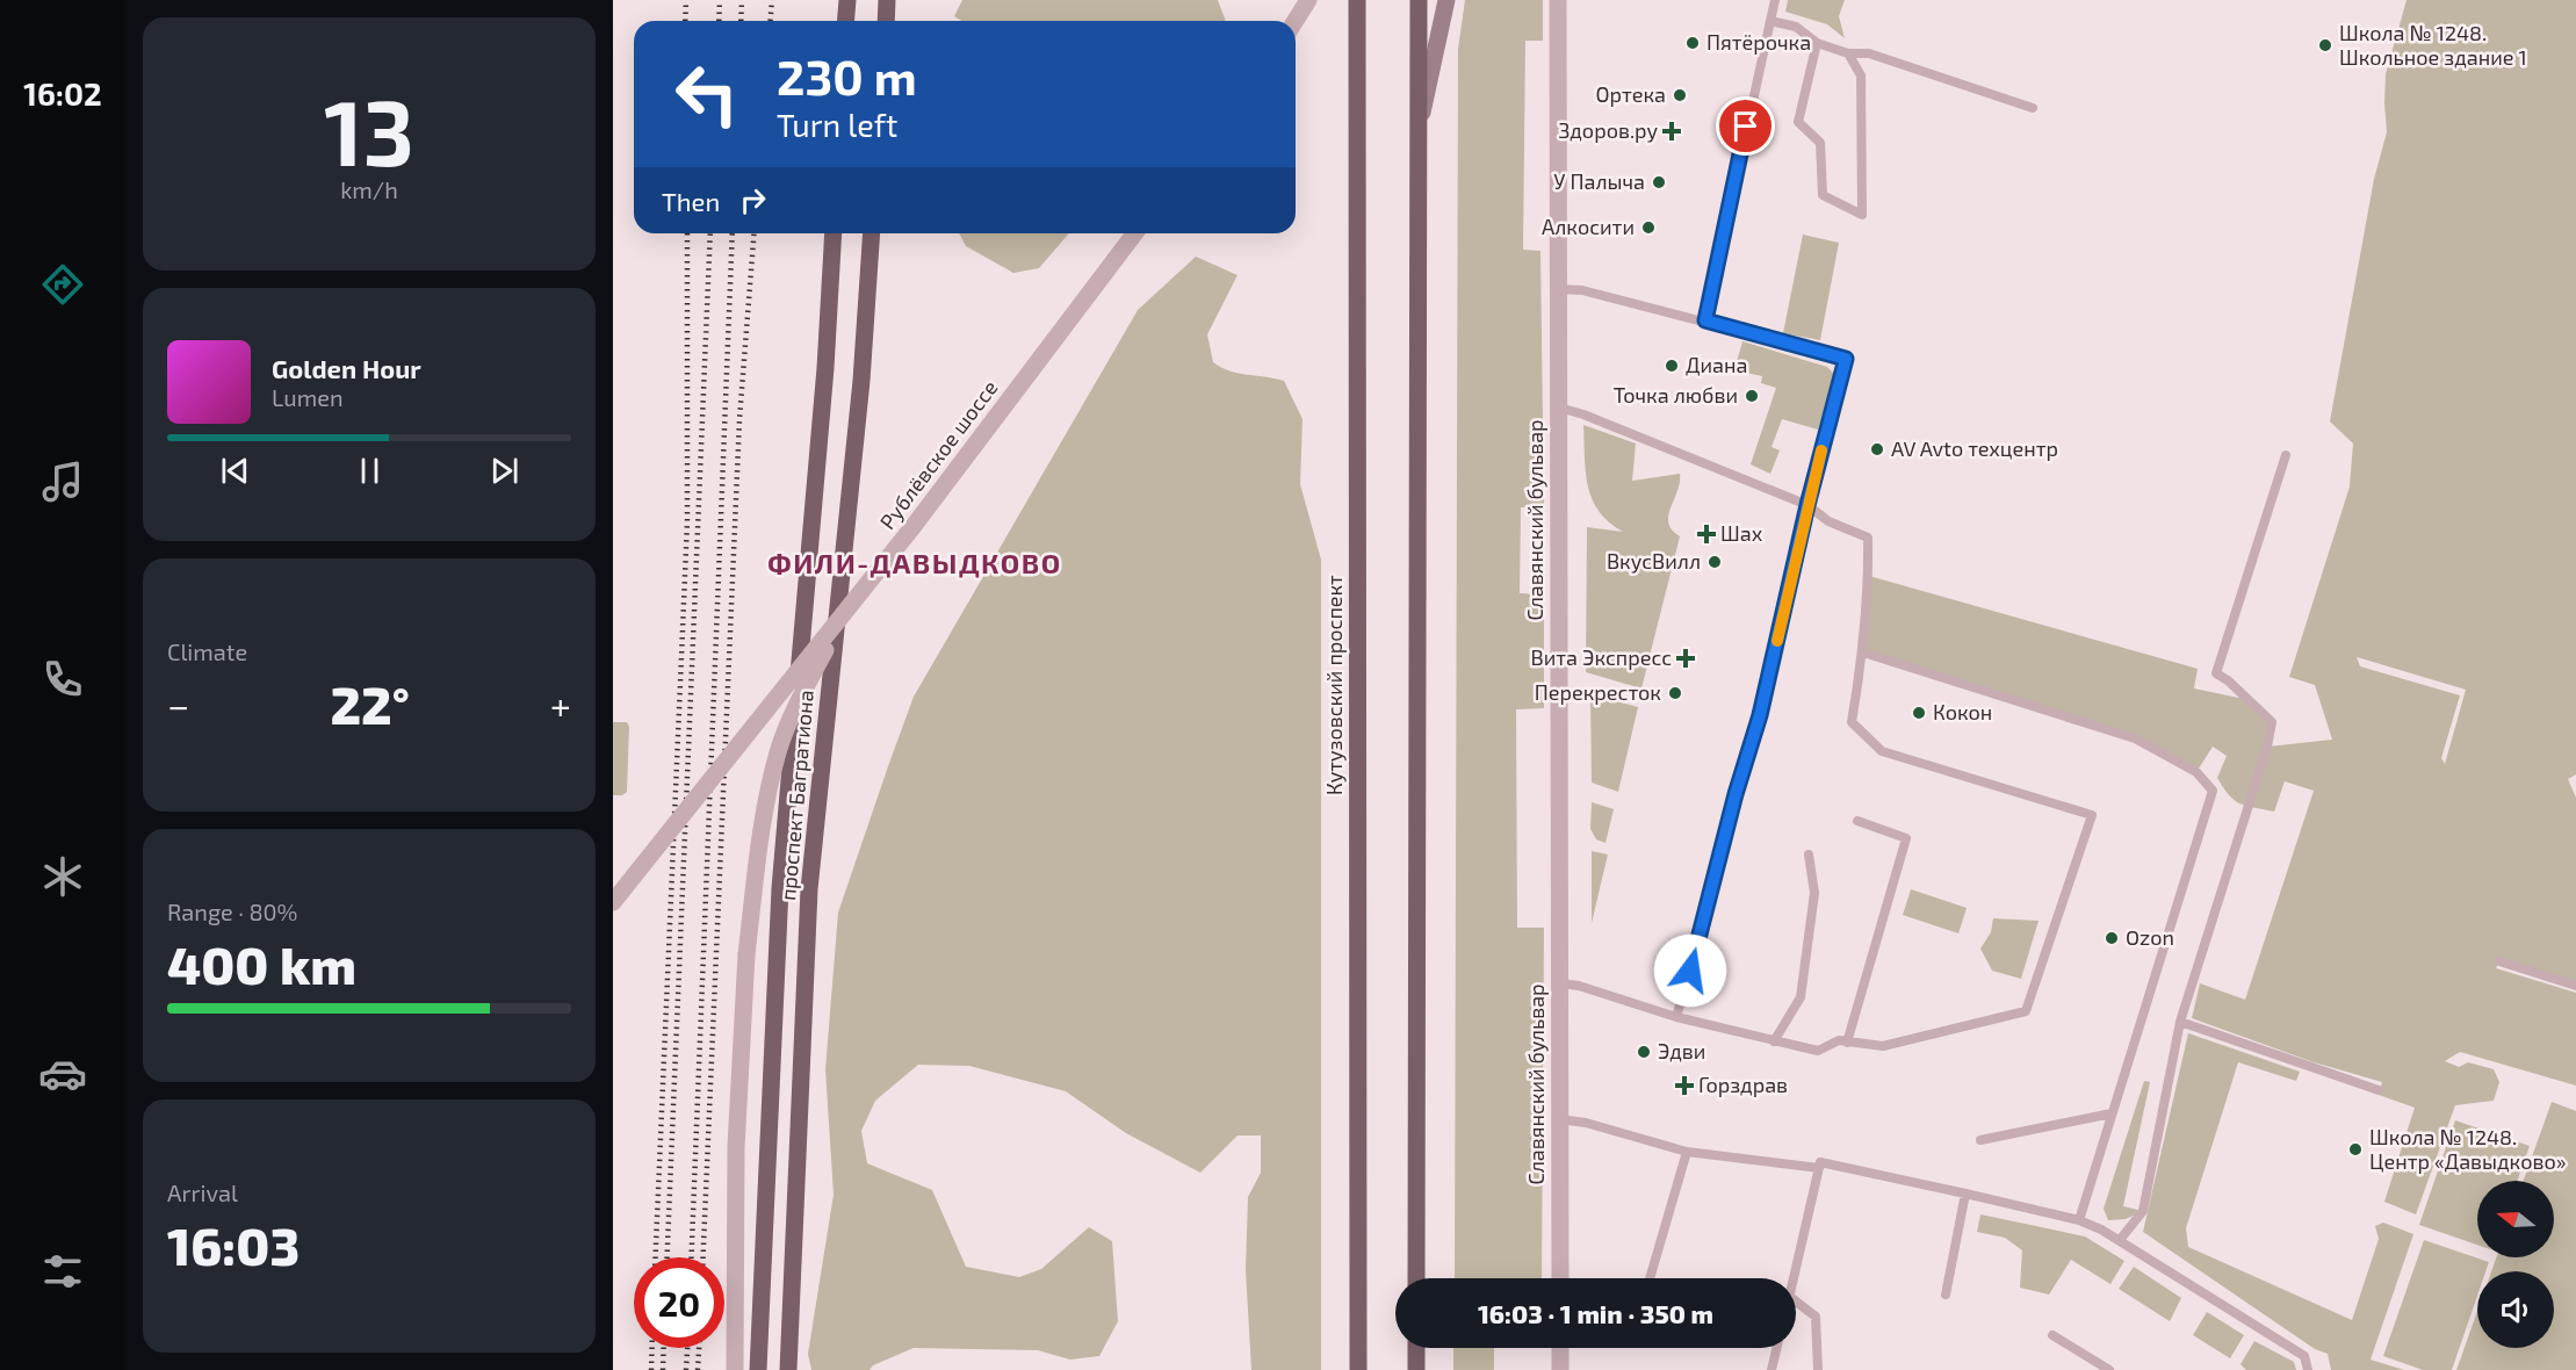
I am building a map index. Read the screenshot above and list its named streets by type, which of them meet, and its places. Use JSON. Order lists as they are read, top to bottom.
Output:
{
  "streets": {
    "main road": ["Кутузовский проспект", "проспект Багратиона"],
    "street": ["Рублёвское шоссе", "Славянский бульвар"]
  },
  "districts": ["ФИЛИ-ДАВЫДКОВО"],
  "places": {
    "other": [
      "Пятёрочка",
      "Школа № 1248. Школьное здание 1",
      "Ортека",
      "У Палыча",
      "Алкосити",
      "Диана",
      "Точка любви",
      "AV Avto техцентр",
      "ВкусВилл",
      "Перекресток",
      "Кокон",
      "Ozon",
      "Эдви",
      "Школа № 1248. Центр «Давыдково»"
    ],
    "health": [
      "Здоров.ру",
      "Шах",
      "Вита Экспресс",
      "Горздрав"
    ]
  },
  "north": "left",
  "page": {
    "tabs": "16:02",
    "tile": [
      ["13", "km/h"],
      "Climate",
      ["Range · 80%", "400 km"],
      ["Arrival", "16:03"]
    ],
    "turn": ["230 m", "Turn left"],
    "then": "Then",
    "song": ["Golden Hour", "Lumen"],
    "heat": ["−", "22°", "+"],
    "limit": "20",
    "trip": "16:03 · 1 min · 350 m"
  }
}
